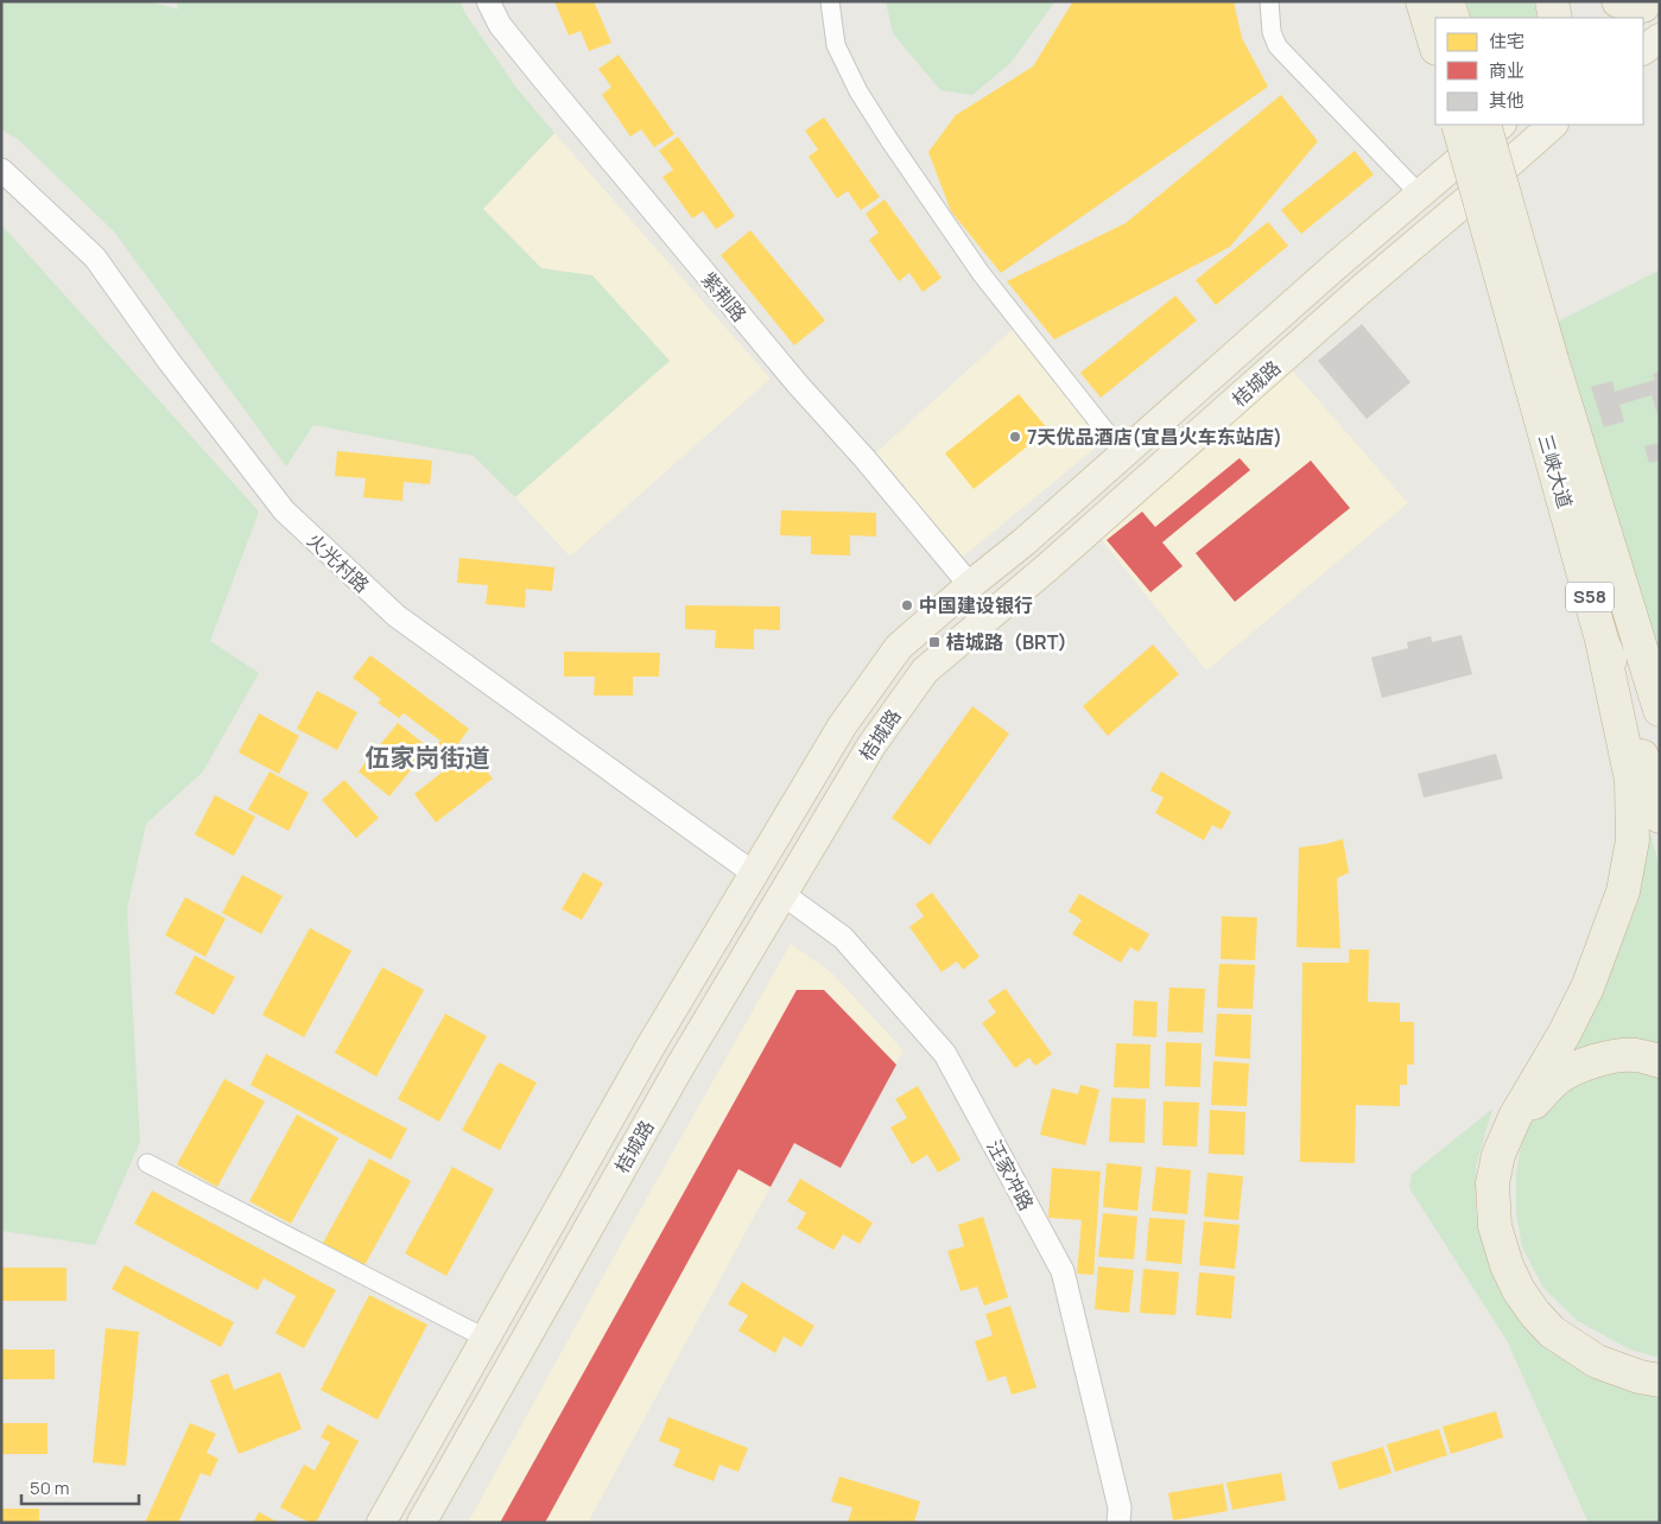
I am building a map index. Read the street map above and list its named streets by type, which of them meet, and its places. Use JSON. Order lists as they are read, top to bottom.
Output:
{
  "streets": {
    "highway": ["三峡大道", "S58"],
    "main road": ["桔城路"],
    "street": ["紫荆路", "火光村路", "汪家冲路"]
  },
  "crossings": [
    ["紫荆路", "桔城路"],
    ["桔城路", "火光村路"],
    ["桔城路", "汪家冲路"]
  ],
  "districts": ["伍家岗街道"],
  "places": {
    "other": ["7天优品酒店(宜昌火车东站店)", "中国建设银行"],
    "transit": ["桔城路（BRT）"]
  },
  "legend": ["住宅", "商业", "其他"],
  "scale_bar": "50 m"
}
